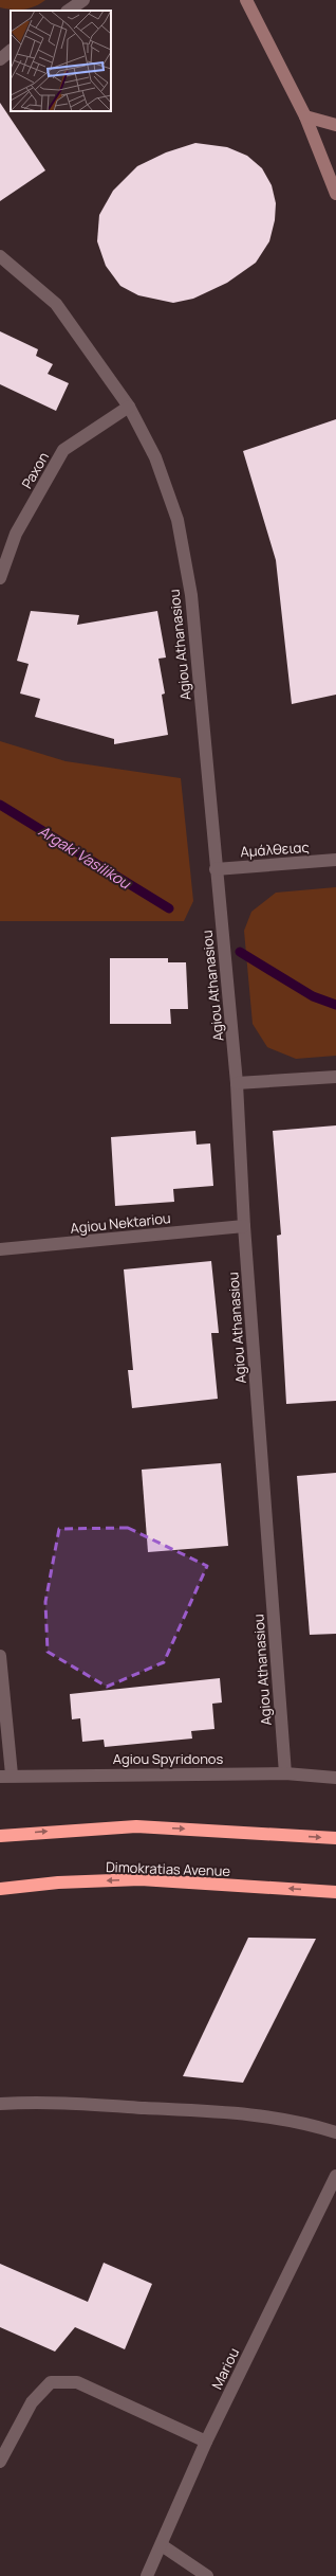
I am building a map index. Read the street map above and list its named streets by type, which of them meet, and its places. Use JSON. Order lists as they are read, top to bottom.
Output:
{
  "streets": {
    "highway": ["Dimokratias Avenue"],
    "street": [
      "Paxon",
      "Agiou Athanasiou",
      "Αμάλθειας",
      "Agiou Nektariou",
      "Agiou Spyridonos",
      "Mariou"
    ]
  },
  "crossings": [
    ["Paxon", "Agiou Athanasiou"],
    ["Agiou Athanasiou", "Αμάλθειας"],
    ["Agiou Athanasiou", "Agiou Nektariou"],
    ["Agiou Athanasiou", "Agiou Spyridonos"]
  ],
  "water": ["Argaki Vasilikou"]
}
